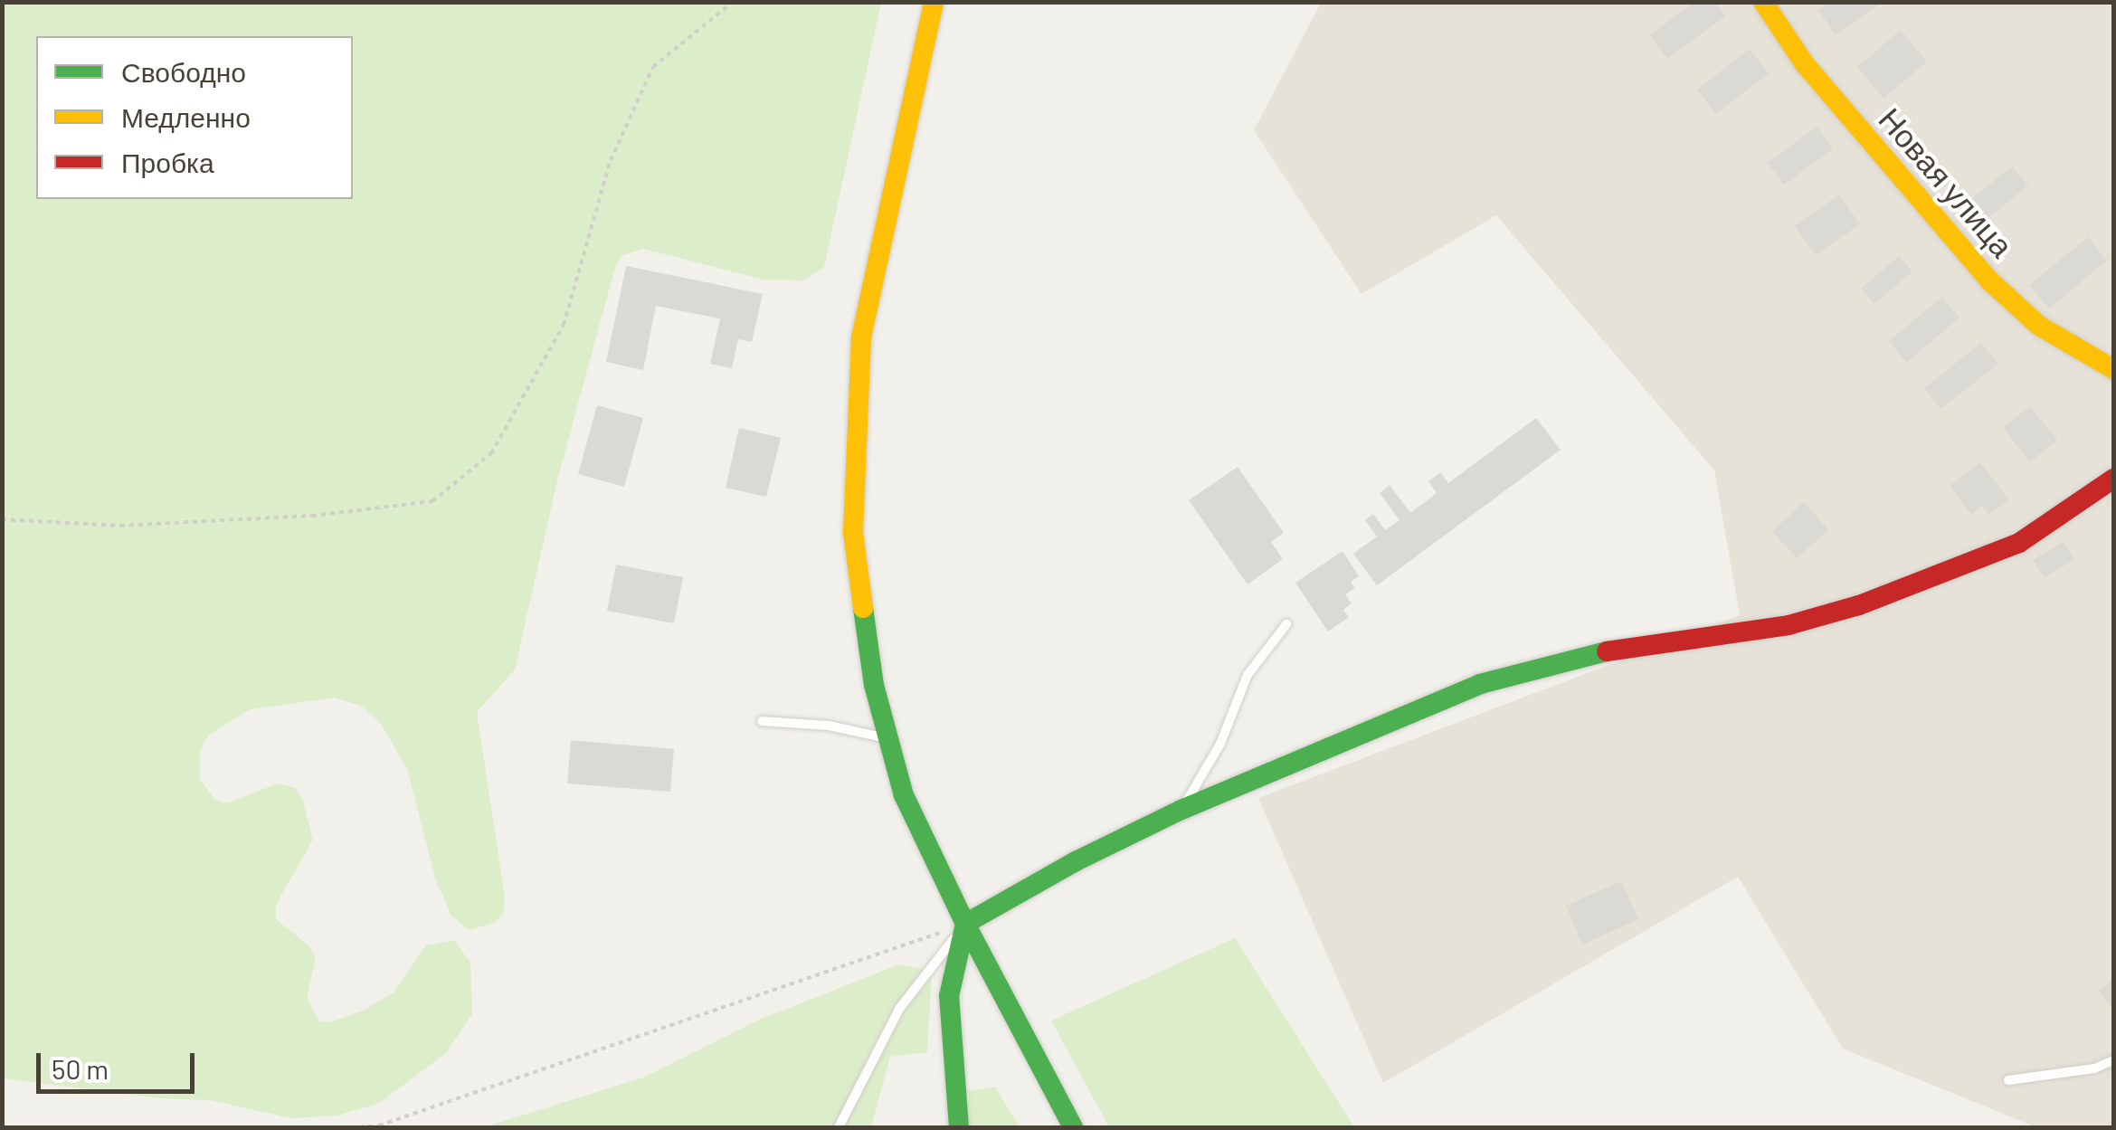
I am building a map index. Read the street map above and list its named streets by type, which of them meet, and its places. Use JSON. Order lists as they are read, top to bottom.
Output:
{
  "streets": {
    "street": ["Новая улица"]
  },
  "legend": ["Свободно", "Медленно", "Пробка"],
  "scale_bar": "50 m"
}
